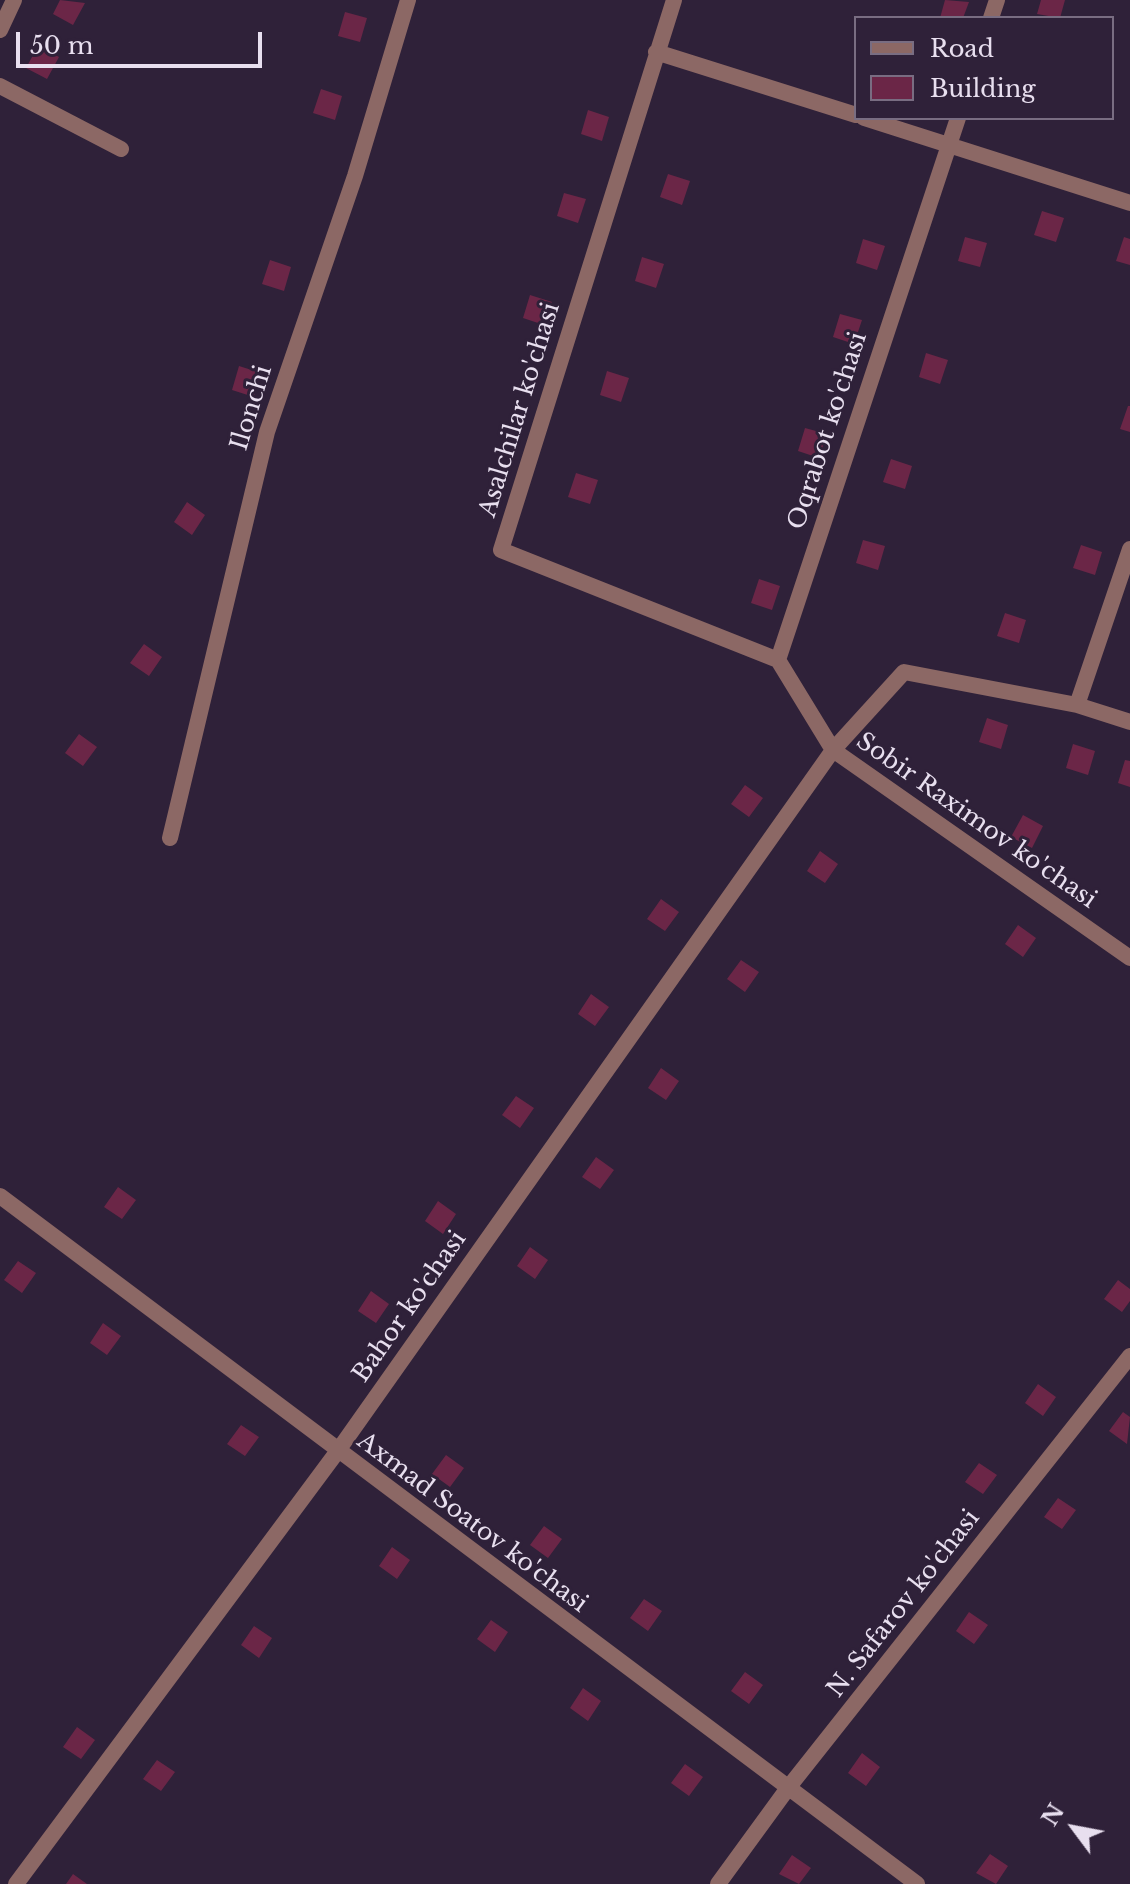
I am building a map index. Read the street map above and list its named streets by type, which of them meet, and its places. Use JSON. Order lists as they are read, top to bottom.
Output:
{
  "streets": {
    "street": [
      "Ilonchi",
      "Asalchilar ko'chasi",
      "Oqrabot ko'chasi",
      "Sobir Raximov ko'chasi",
      "Bahor ko'chasi",
      "Axmad Soatov ko'chasi",
      "N. Safarov ko'chasi"
    ]
  },
  "crossings": [
    ["Asalchilar ko'chasi", "Oqrabot ko'chasi"],
    ["Sobir Raximov ko'chasi", "Bahor ko'chasi"],
    ["Bahor ko'chasi", "Axmad Soatov ko'chasi"],
    ["Axmad Soatov ko'chasi", "N. Safarov ko'chasi"]
  ],
  "legend": ["Road", "Building"],
  "scale_bar": "50 m",
  "north": "top left"
}
